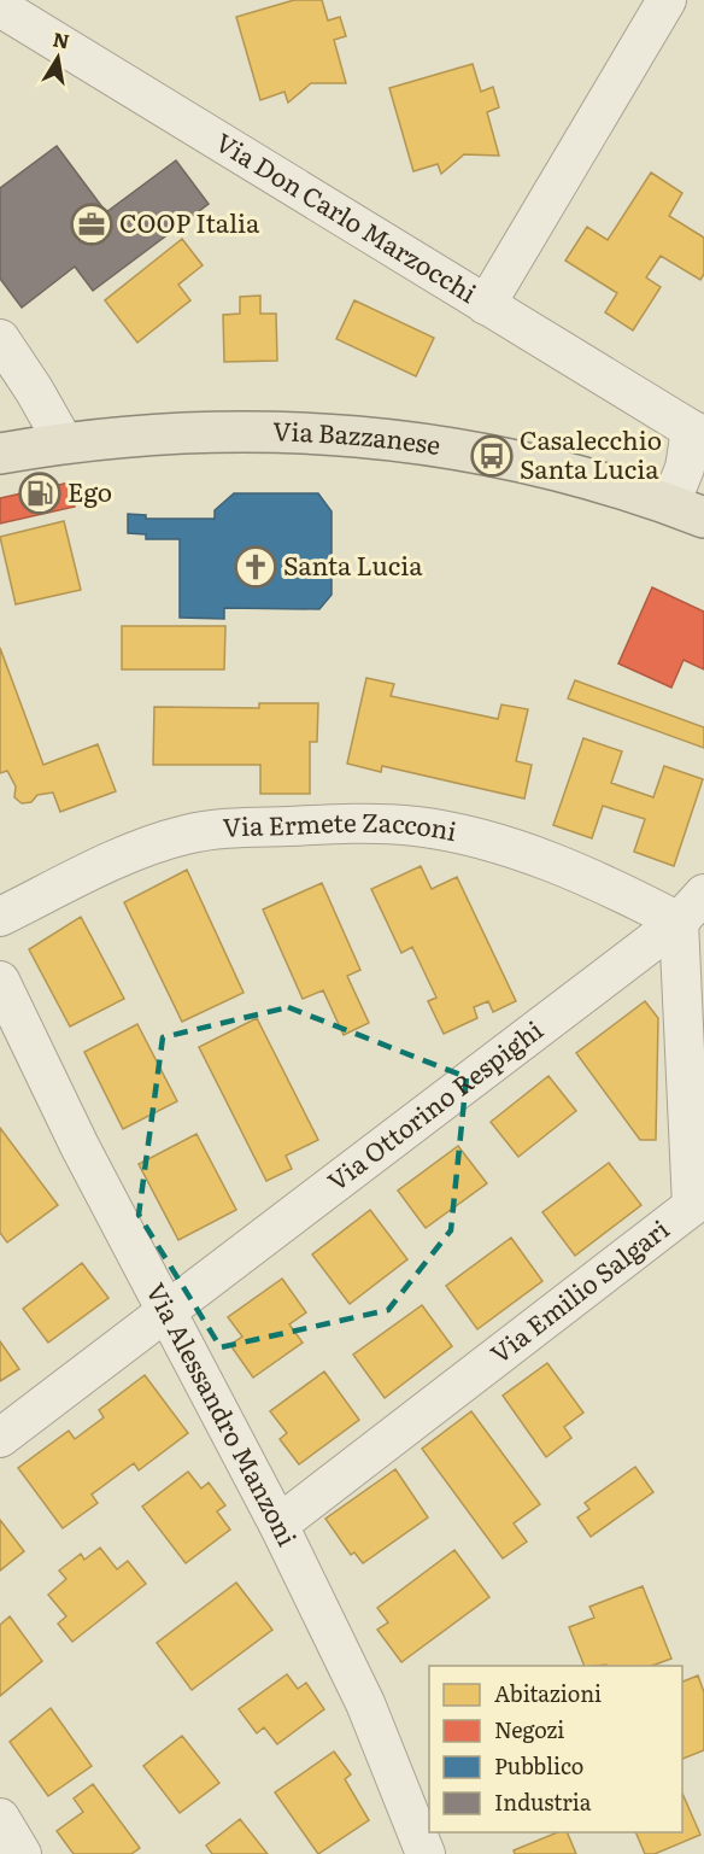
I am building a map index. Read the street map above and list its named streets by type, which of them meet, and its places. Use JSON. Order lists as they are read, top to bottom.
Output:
{
  "streets": {
    "main road": ["Via Bazzanese"],
    "street": [
      "Via Don Carlo Marzocchi",
      "Via Ermete Zacconi",
      "Via Ottorino Respighi",
      "Via Emilio Salgari",
      "Via Alessandro Manzoni"
    ]
  },
  "crossings": [
    ["Via Don Carlo Marzocchi", "Via Bazzanese"],
    ["Via Ermete Zacconi", "Via Ottorino Respighi"],
    ["Via Ermete Zacconi", "Via Emilio Salgari"],
    ["Via Ottorino Respighi", "Via Emilio Salgari"],
    ["Via Ottorino Respighi", "Via Alessandro Manzoni"],
    ["Via Emilio Salgari", "Via Alessandro Manzoni"]
  ],
  "places": {
    "office": ["COOP Italia"],
    "bus stop": ["Casalecchio Santa Lucia"],
    "fuel station": ["Ego"],
    "church": ["Santa Lucia"]
  },
  "legend": [
    "Abitazioni",
    "Negozi",
    "Pubblico",
    "Industria"
  ],
  "north": "top"
}
